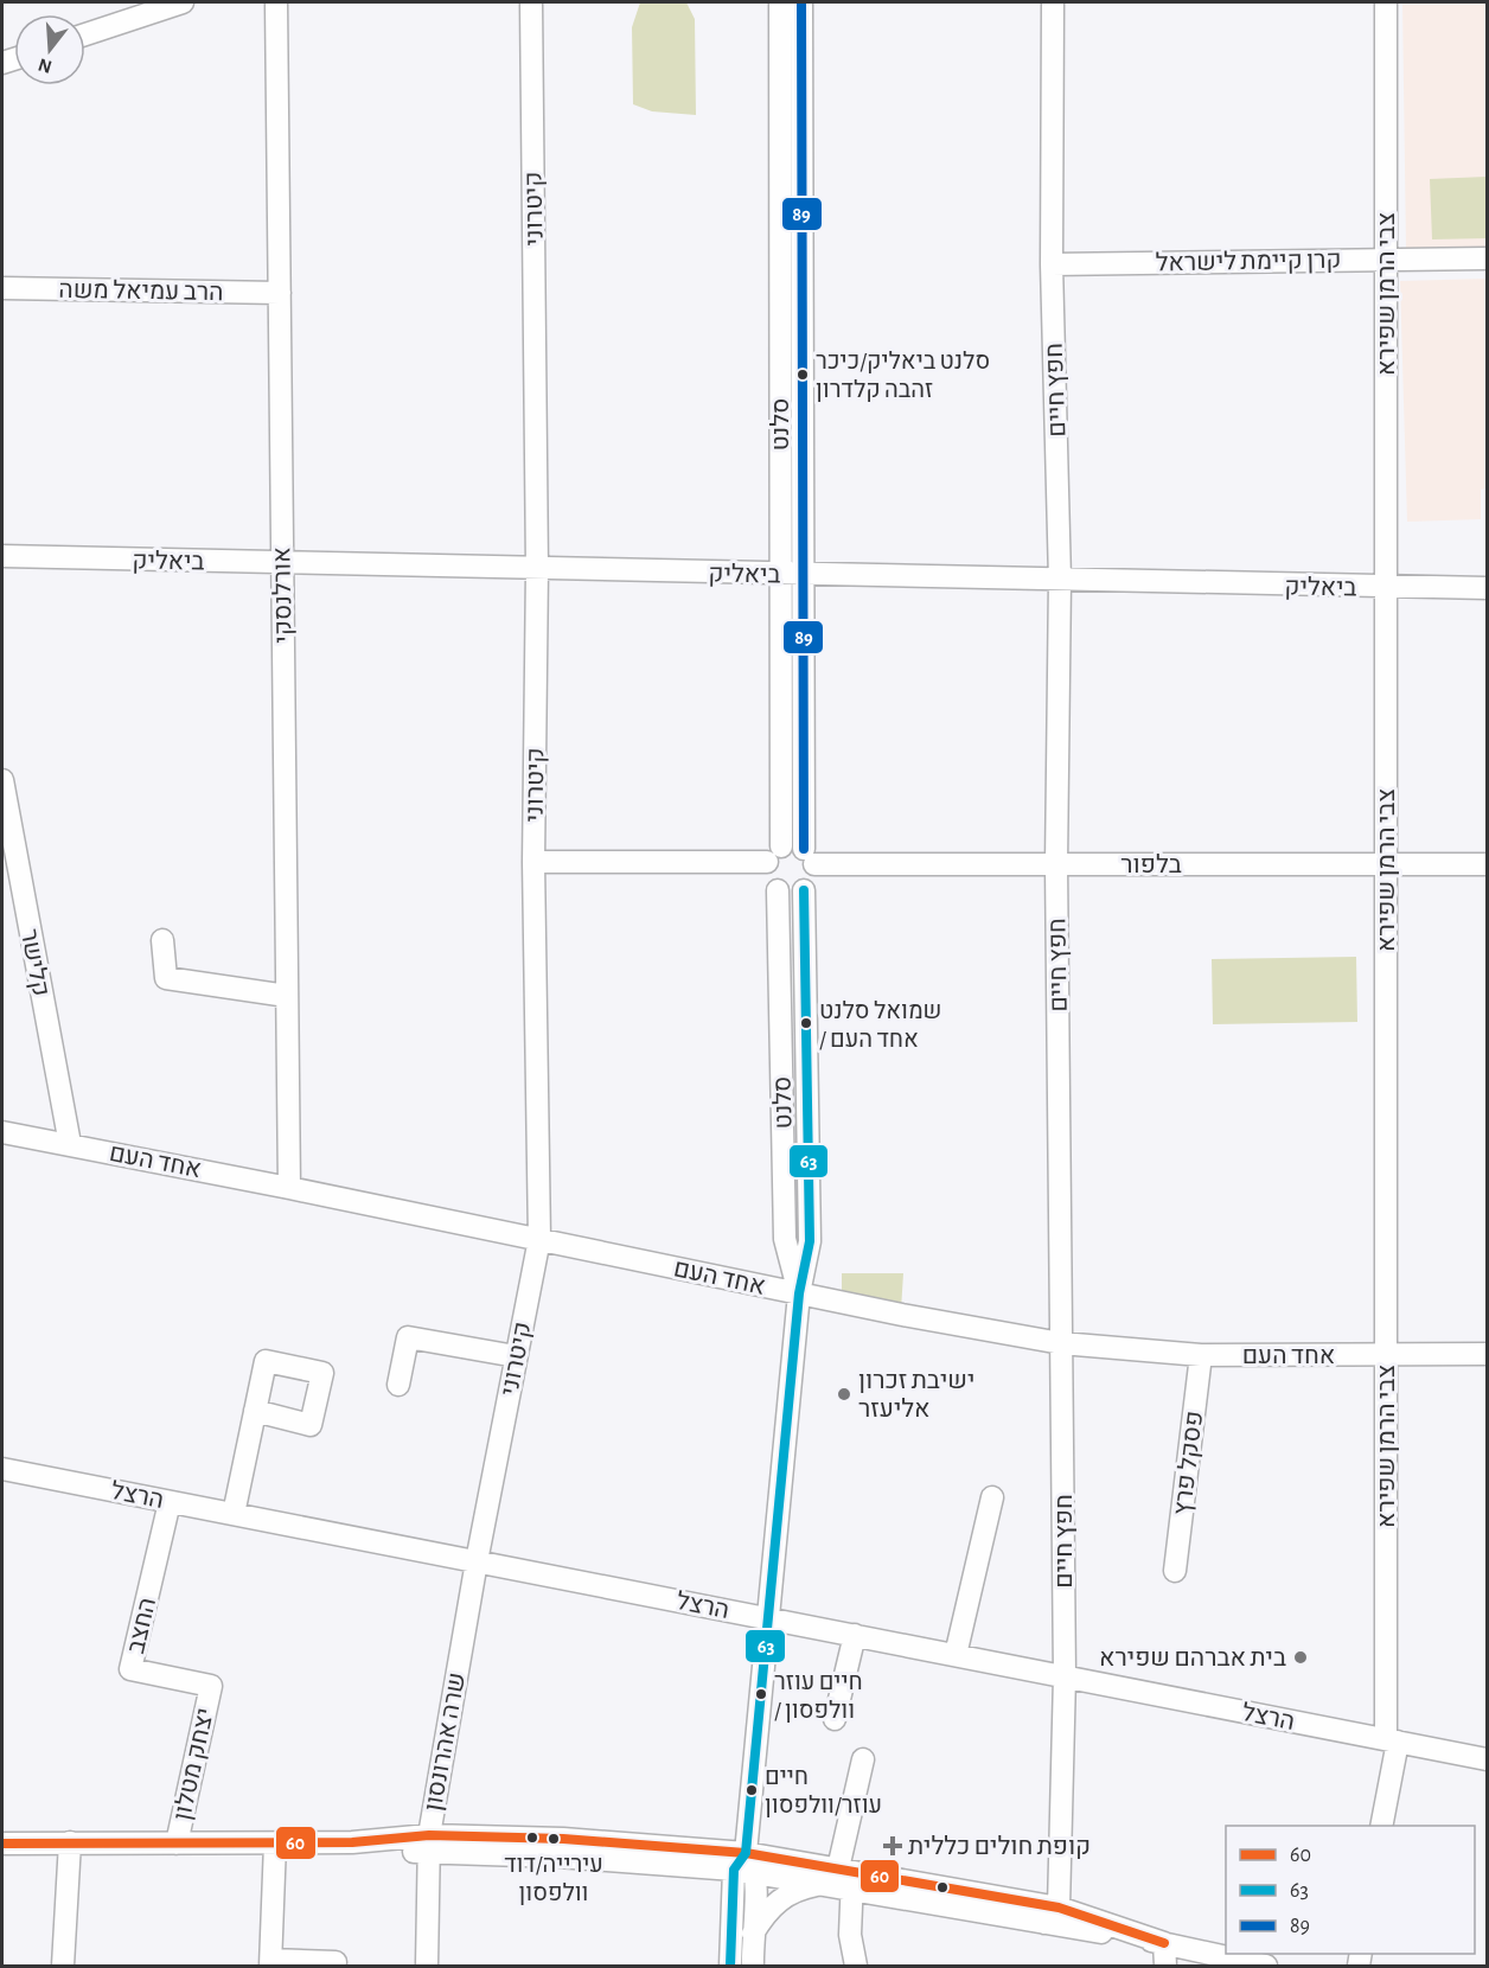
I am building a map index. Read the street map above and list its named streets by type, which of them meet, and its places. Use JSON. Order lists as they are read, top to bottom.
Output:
{
  "streets": {
    "street": [
      "קיטרוני",
      "קרן קיימת לישראל",
      "הרב עמיאל משה",
      "צבי הרמן שפירא",
      "חפץ חיים",
      "סלנט",
      "ביאליק",
      "אורלנסקי",
      "בלפור",
      "קלישר",
      "אחד העם",
      "פסקל פרץ",
      "הרצל",
      "החצב",
      "שרה אהרונסון",
      "יצחק מטלון"
    ]
  },
  "crossings": [
    ["קיטרוני", "ביאליק"],
    ["קיטרוני", "אחד העם"],
    ["קיטרוני", "הרצל"],
    ["קיטרוני", "שרה אהרונסון"],
    ["קרן קיימת לישראל", "צבי הרמן שפירא"],
    ["קרן קיימת לישראל", "חפץ חיים"],
    ["הרב עמיאל משה", "אורלנסקי"],
    ["צבי הרמן שפירא", "ביאליק"],
    ["צבי הרמן שפירא", "בלפור"],
    ["צבי הרמן שפירא", "אחד העם"],
    ["צבי הרמן שפירא", "הרצל"],
    ["חפץ חיים", "ביאליק"],
    ["חפץ חיים", "בלפור"],
    ["חפץ חיים", "אחד העם"],
    ["חפץ חיים", "הרצל"],
    ["סלנט", "ביאליק"],
    ["סלנט", "בלפור"],
    ["סלנט", "אחד העם"],
    ["ביאליק", "אורלנסקי"],
    ["אורלנסקי", "אחד העם"],
    ["קלישר", "אחד העם"],
    ["אחד העם", "פסקל פרץ"],
    ["הרצל", "החצב"],
    ["הרצל", "שרה אהרונסון"],
    ["החצב", "יצחק מטלון"]
  ],
  "places": {
    "other": [
      "סלנט ביאליק/כיכר זהבה קלדרון",
      "שמואל סלנט / אחד העם",
      "ישיבת זכרון אליעזר",
      "בית אברהם שפירא",
      "חיים עוזר / וולפסון",
      "חיים עוזר/וולפסון",
      "עירייה/דוד וולפסון"
    ],
    "health": ["קופת חולים כללית"]
  },
  "lines": ["transit line 89", "transit line 63", "transit line 60"],
  "legend": ["60", "63", "89"],
  "north": "bottom"
}
